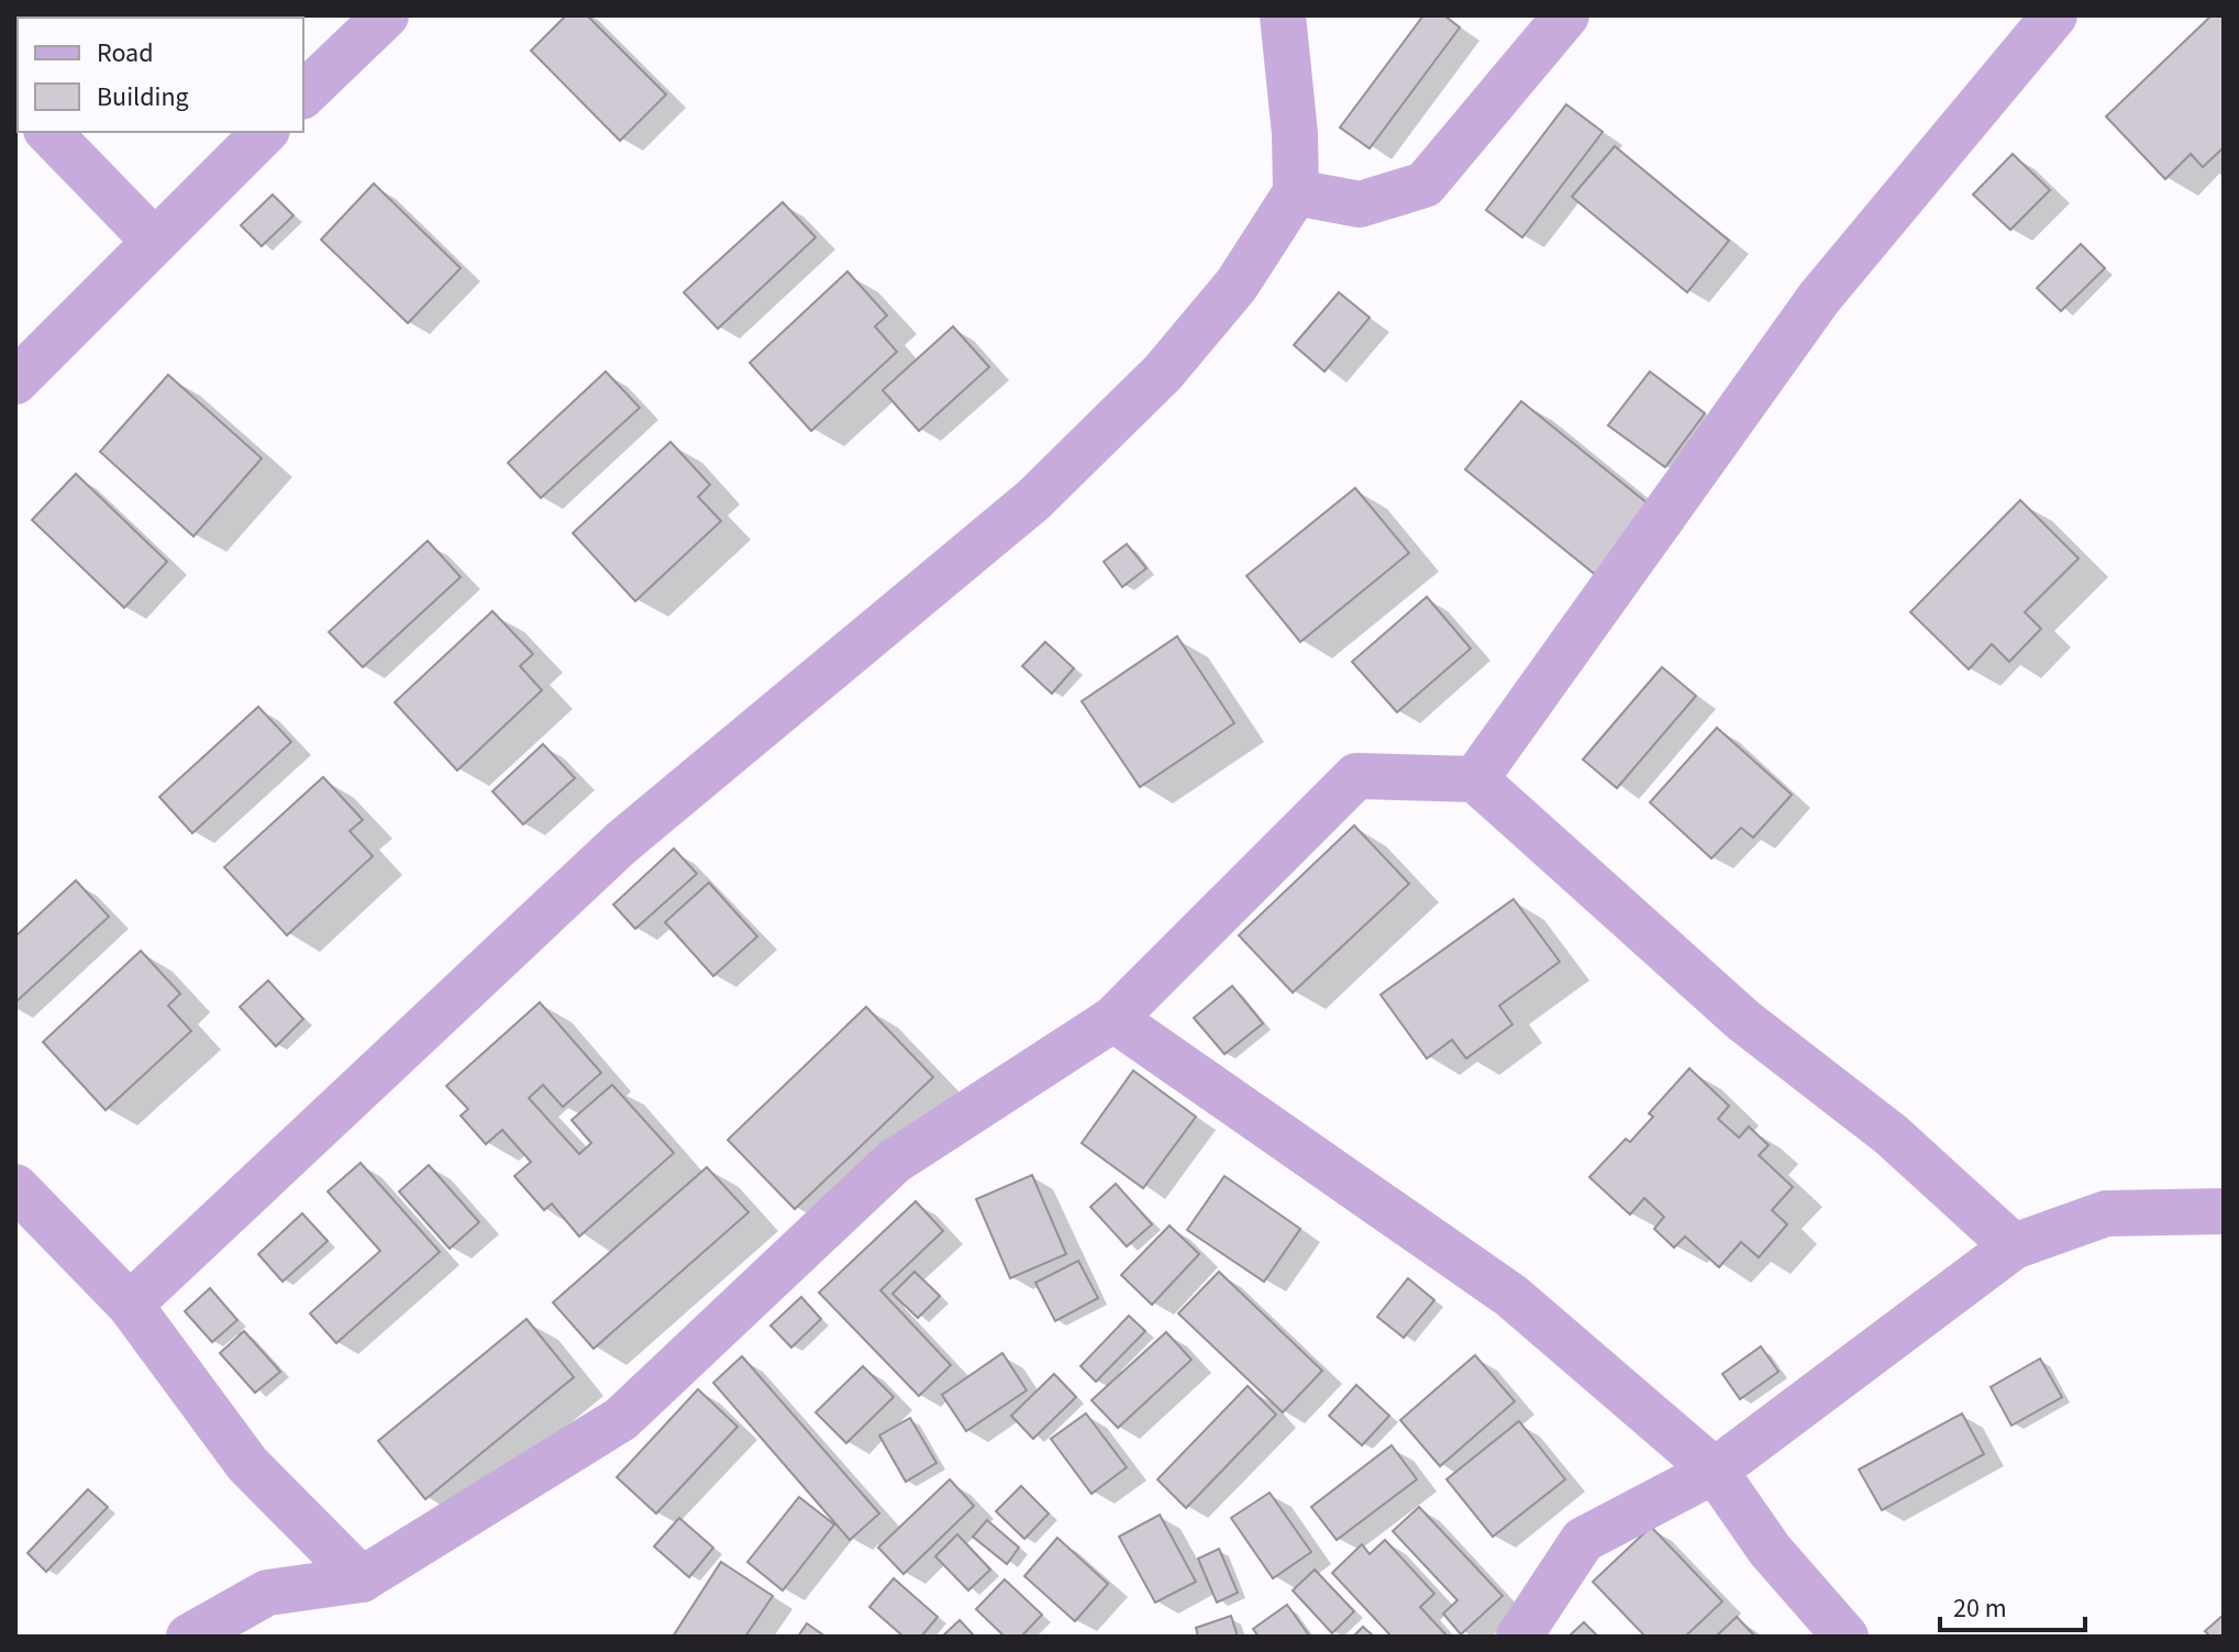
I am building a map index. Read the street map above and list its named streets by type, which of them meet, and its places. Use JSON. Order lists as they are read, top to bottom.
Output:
{
  "legend": ["Road", "Building"],
  "scale_bar": "20 m"
}
